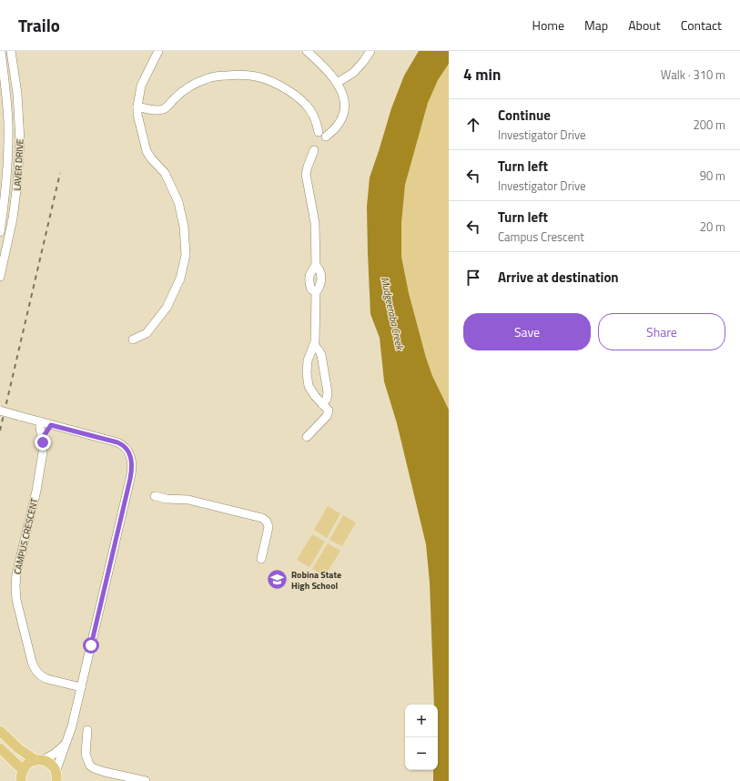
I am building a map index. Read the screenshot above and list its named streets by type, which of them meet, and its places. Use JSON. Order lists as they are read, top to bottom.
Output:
{
  "streets": {
    "street": ["LAVER DRIVE", "CAMPUS CRESCENT"]
  },
  "water": ["Mudgeeraba Creek"],
  "places": {
    "school or university": ["Robina State High School"]
  },
  "page": {
    "header": "Trailo",
    "nav": [
      "Home",
      "Map",
      "About",
      "Contact"
    ],
    "heading": ["4 min", "Walk · 310 m"],
    "list": [
      ["Continue", "Investigator Drive", "200 m"],
      ["Turn left", "Investigator Drive", "90 m"],
      ["Turn left", "Campus Crescent", "20 m"],
      "Arrive at destination"
    ],
    "buttons": ["Save", "Share"],
    "map_buttons": ["+", "−"]
  }
}
